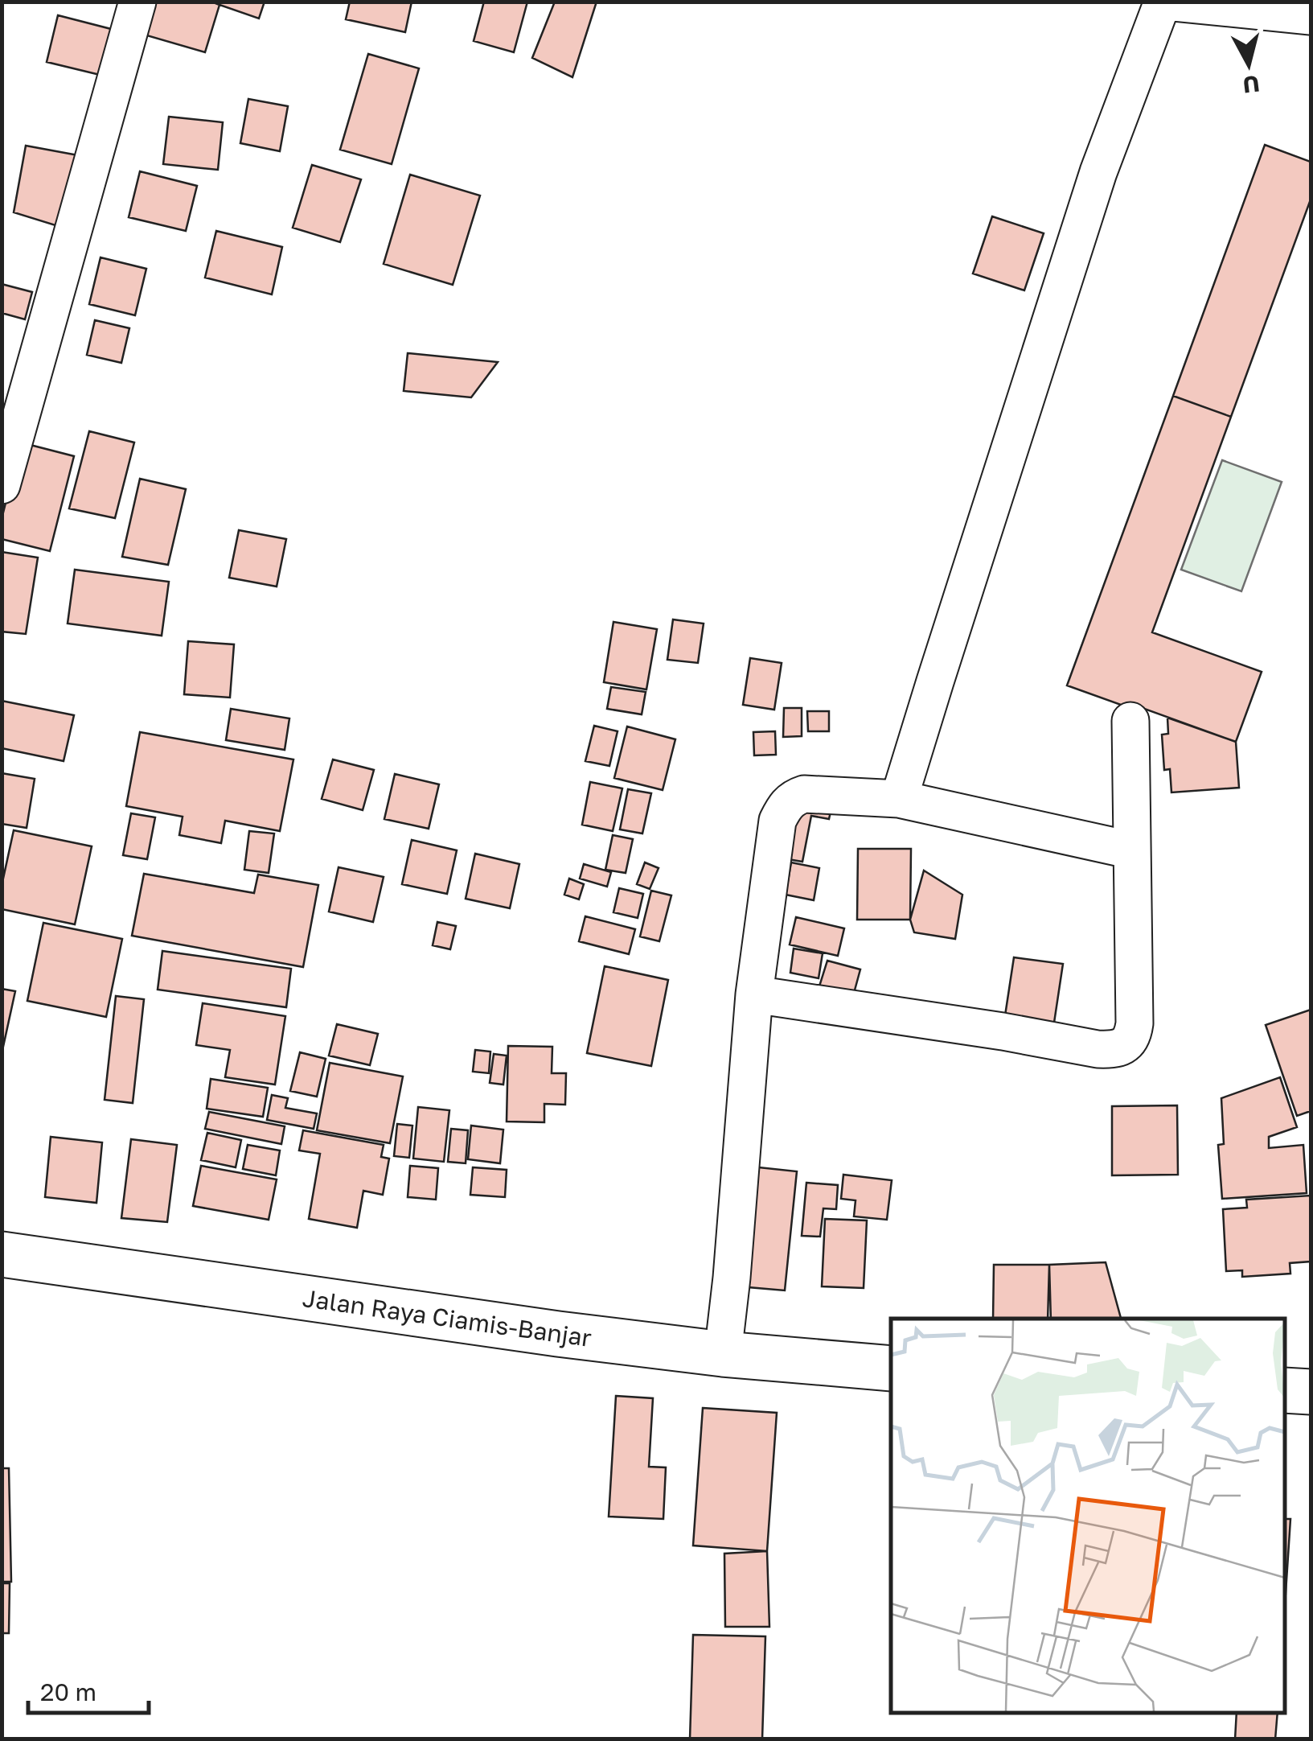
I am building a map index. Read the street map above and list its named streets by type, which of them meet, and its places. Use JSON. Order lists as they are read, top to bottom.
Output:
{
  "streets": {
    "highway": ["Jalan Raya Ciamis-Banjar"]
  },
  "scale_bar": "20 m",
  "north": "bottom"
}
